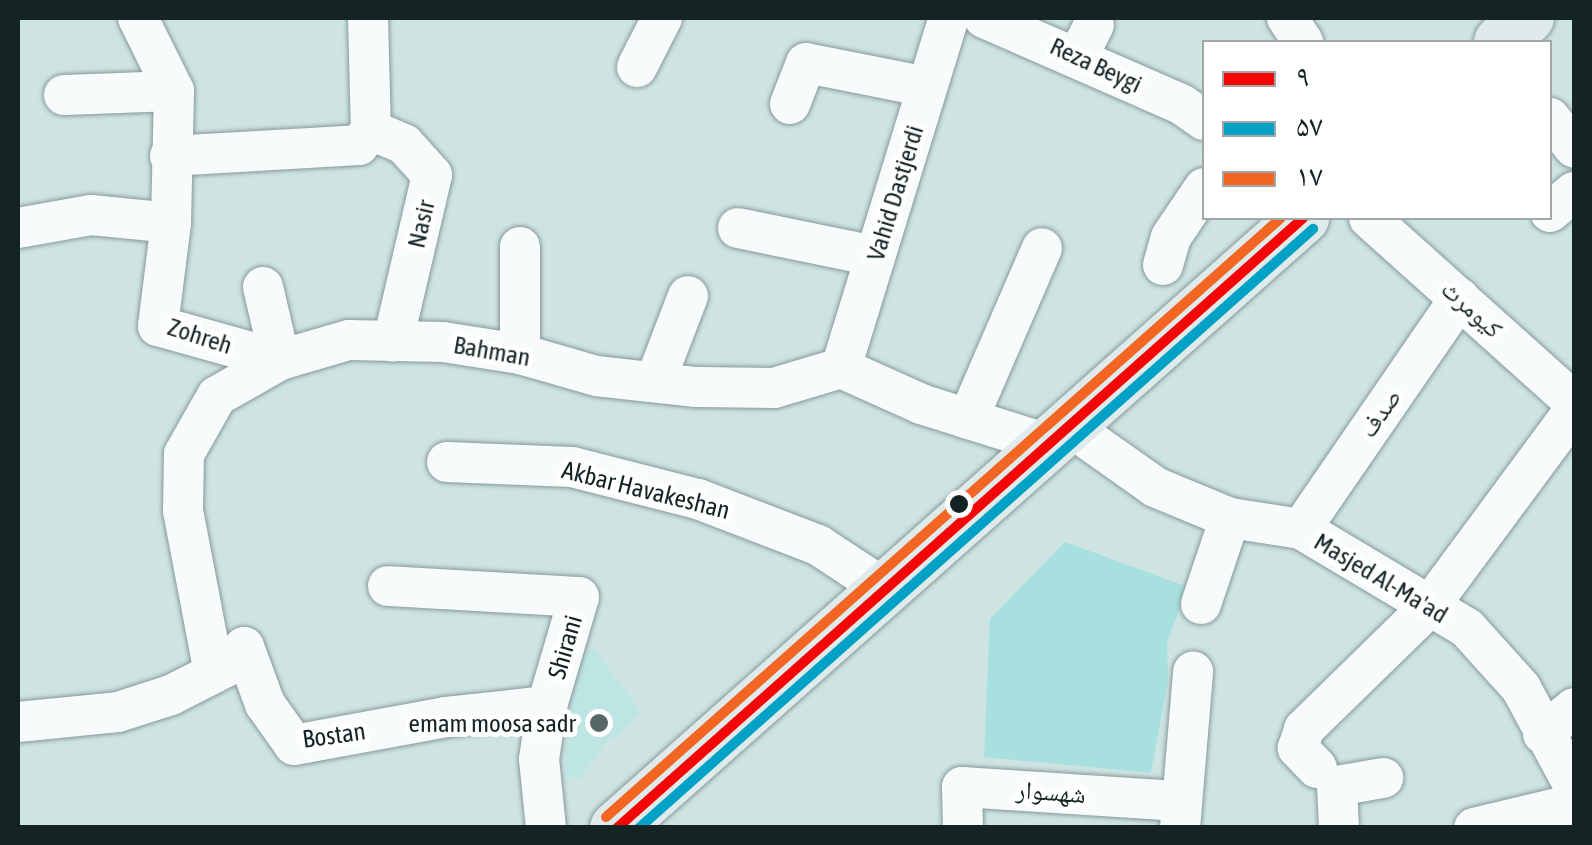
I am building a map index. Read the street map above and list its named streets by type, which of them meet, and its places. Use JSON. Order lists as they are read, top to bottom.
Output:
{
  "streets": {
    "street": [
      "Reza Beygi",
      "Vahid Dastjerdi",
      "Nasir",
      "کیومرث",
      "Zohreh",
      "Bahman",
      "صدف",
      "Akbar Havakeshan",
      "Masjed Al-Ma'ad",
      "Shirani",
      "Bostan",
      "شهسوار"
    ]
  },
  "crossings": [
    ["Vahid Dastjerdi", "Bahman"],
    ["Nasir", "Bahman"],
    ["کیومرث", "صدف"],
    ["Zohreh", "Bahman"],
    ["Bahman", "Bostan"],
    ["صدف", "Masjed Al-Ma'ad"],
    ["Shirani", "Bostan"]
  ],
  "places": ["emam moosa sadr"],
  "lines": ["transit line ۹", "transit line ۱۷", "transit line ۵۷"],
  "legend": ["۹", "۵۷", "۱۷"]
}
